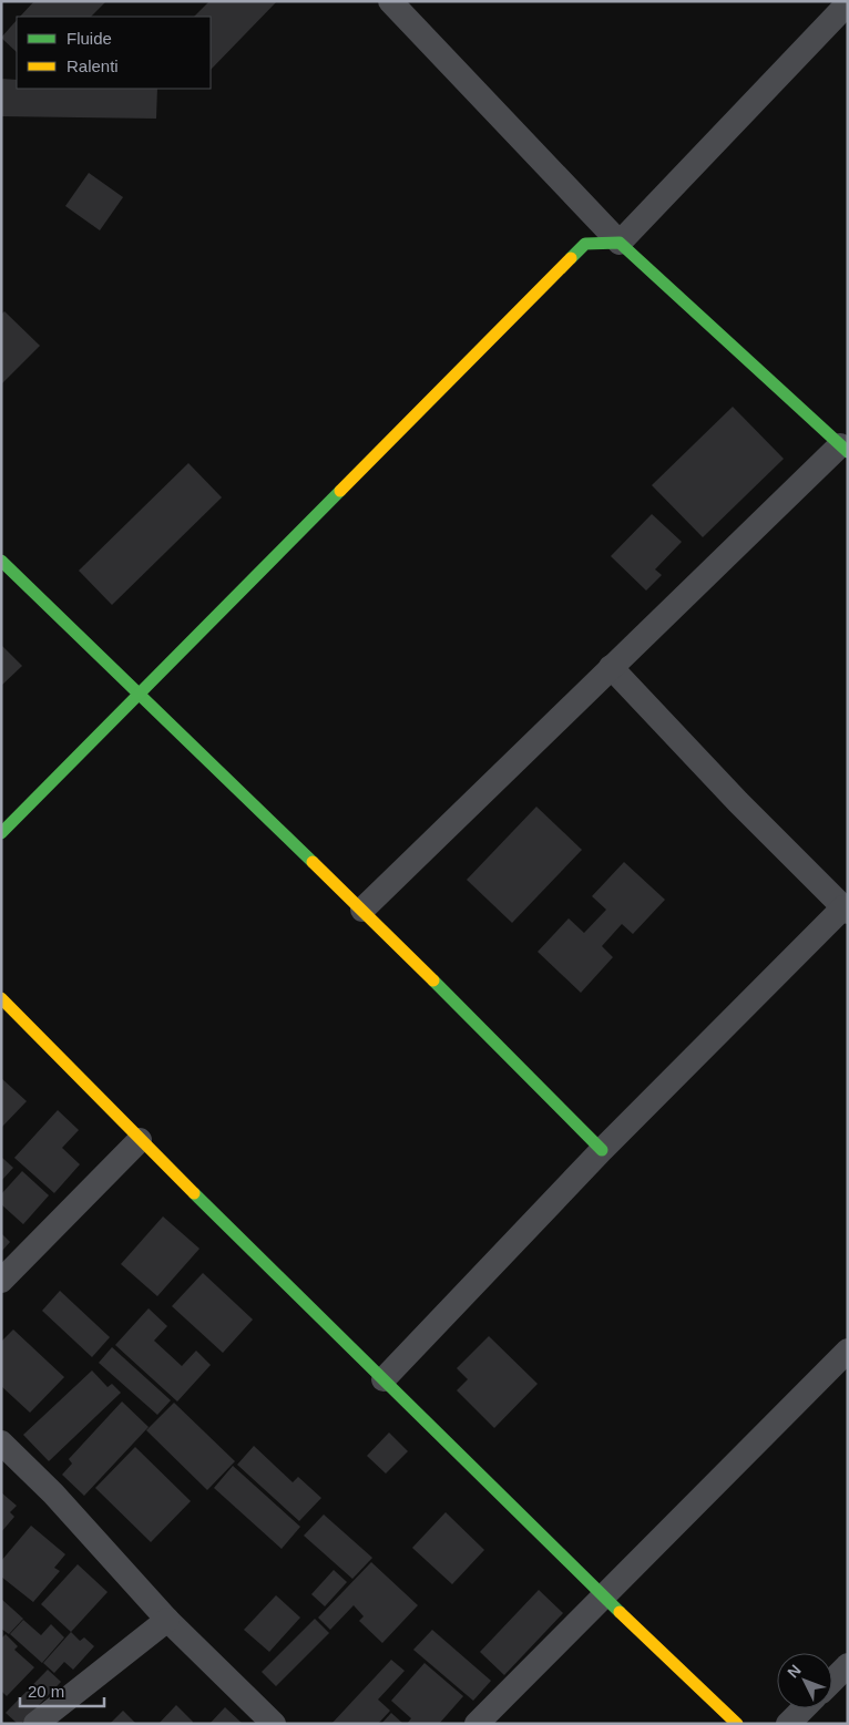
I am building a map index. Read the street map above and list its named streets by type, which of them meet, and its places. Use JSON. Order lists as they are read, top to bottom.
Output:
{
  "legend": ["Fluide", "Ralenti"],
  "scale_bar": "20 m",
  "north": "top left"
}
